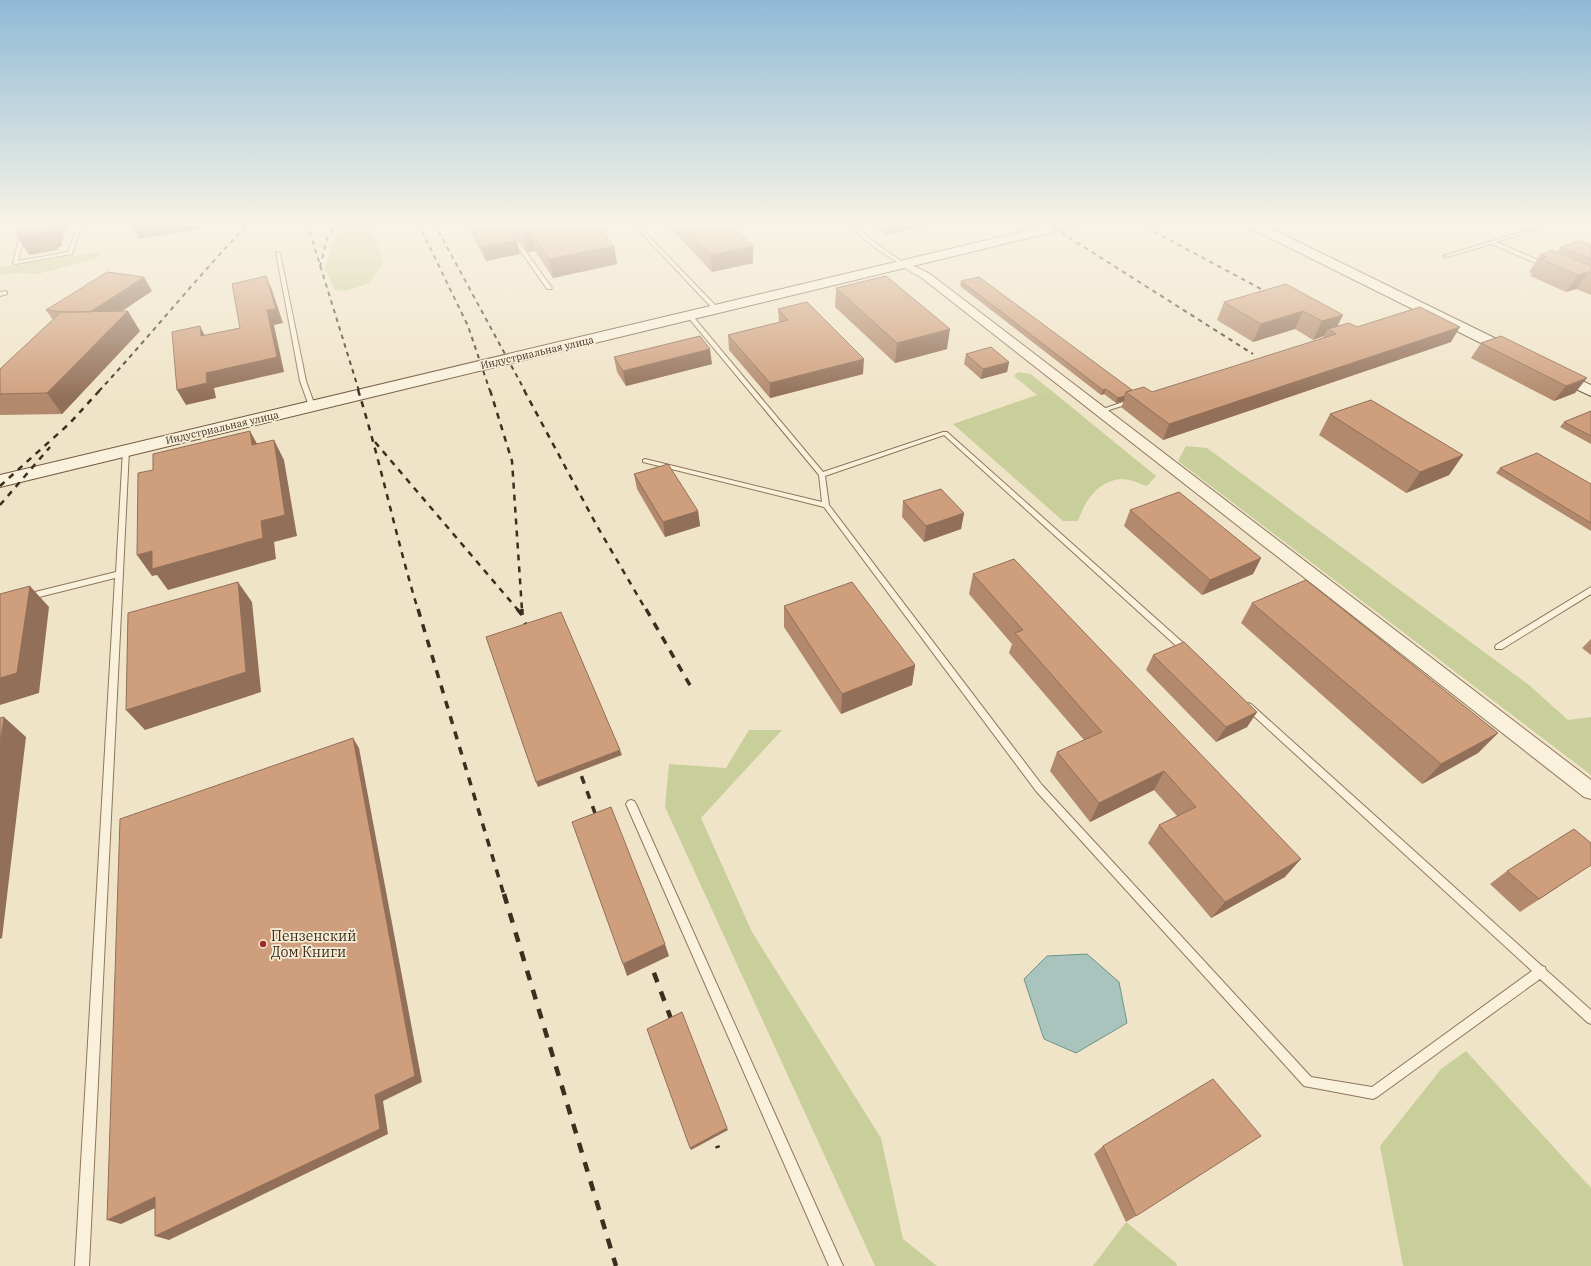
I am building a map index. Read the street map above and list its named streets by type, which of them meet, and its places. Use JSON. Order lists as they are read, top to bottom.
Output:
{
  "streets": {
    "street": ["Индустриальная улица"]
  },
  "places": ["Пензенский Дом Книги"]
}
